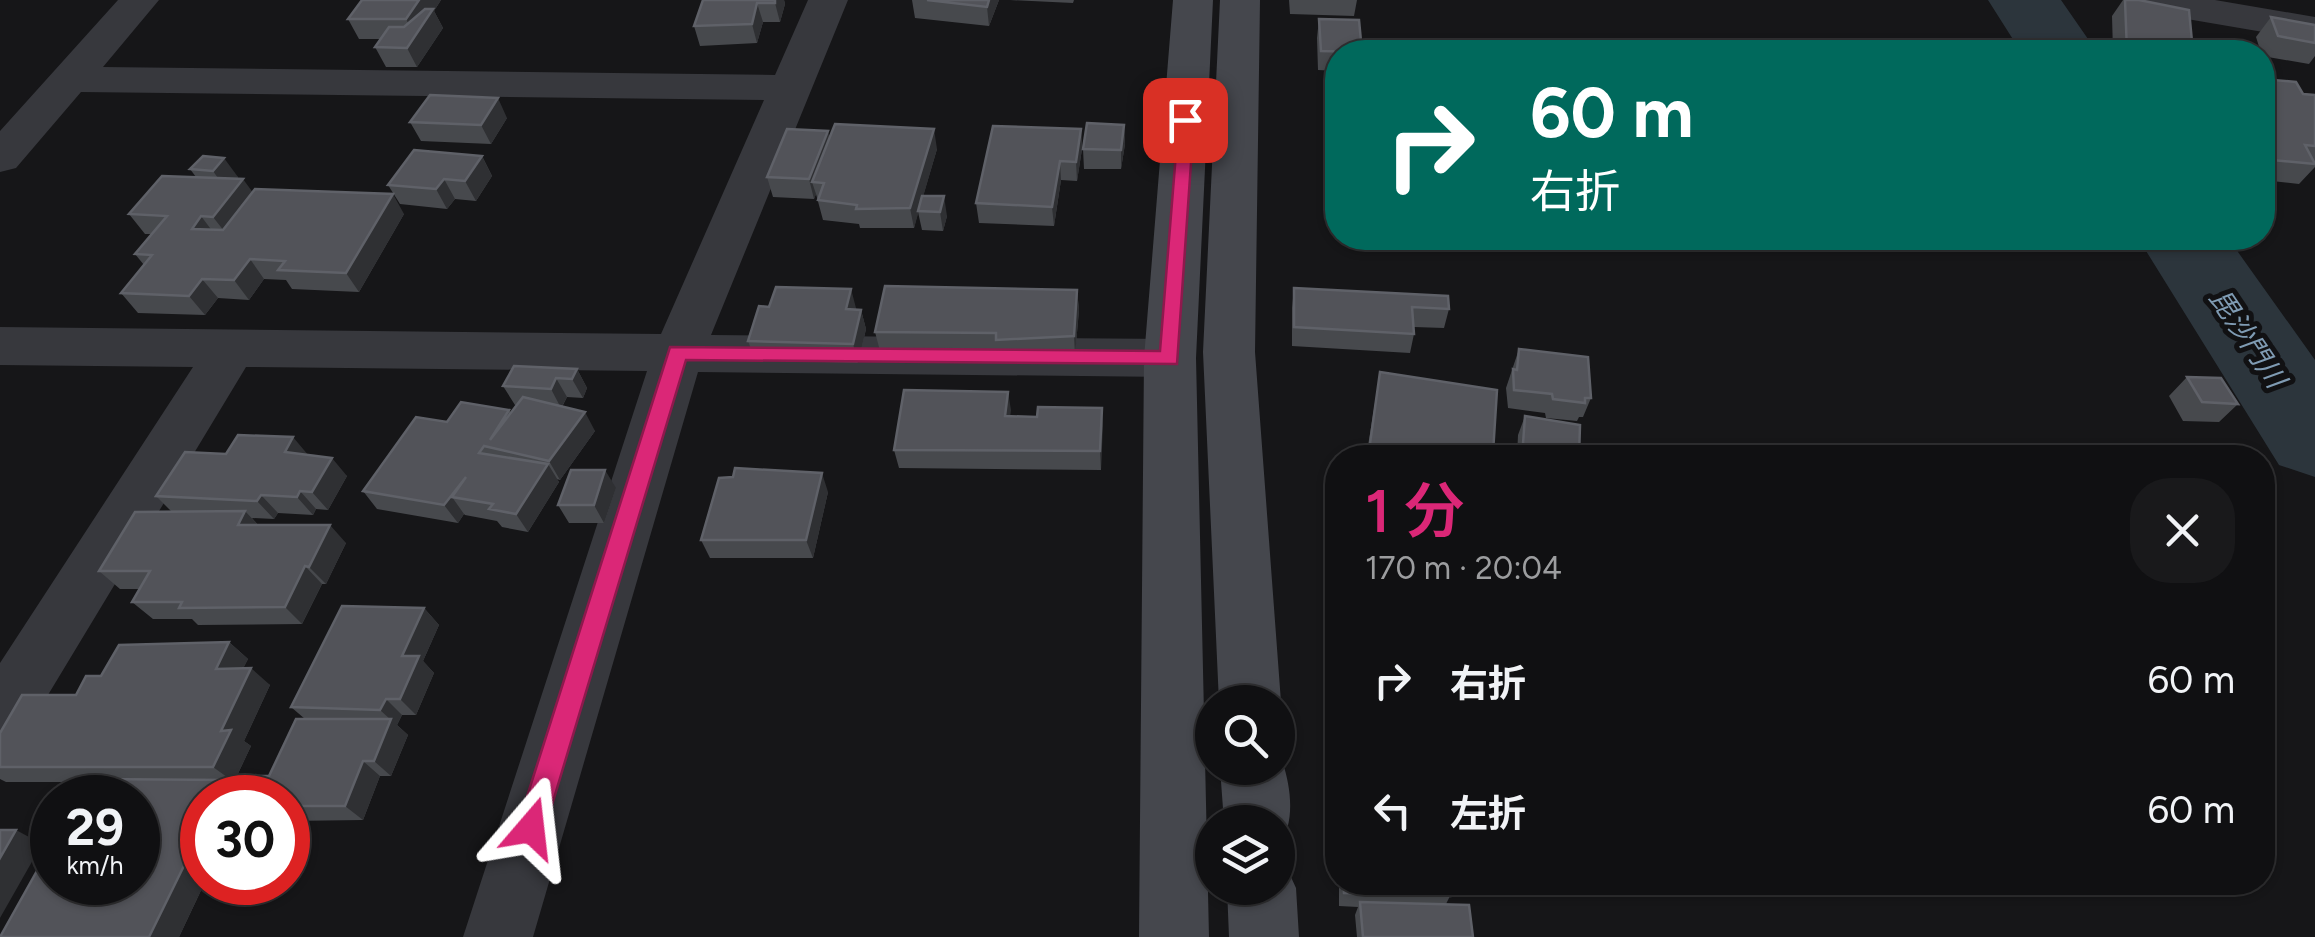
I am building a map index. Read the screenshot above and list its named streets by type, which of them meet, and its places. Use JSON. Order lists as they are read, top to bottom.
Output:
{
  "water": ["毘沙門川"],
  "page": {
    "turn": ["60 m", "右折"],
    "heading": ["1 分", "170 m · 20:04"],
    "list": [
      {
        "name": "右折",
        "value": "60 m"
      },
      {
        "name": "左折",
        "value": "60 m"
      }
    ],
    "speed": "29 km/h",
    "limit": "30"
  }
}
